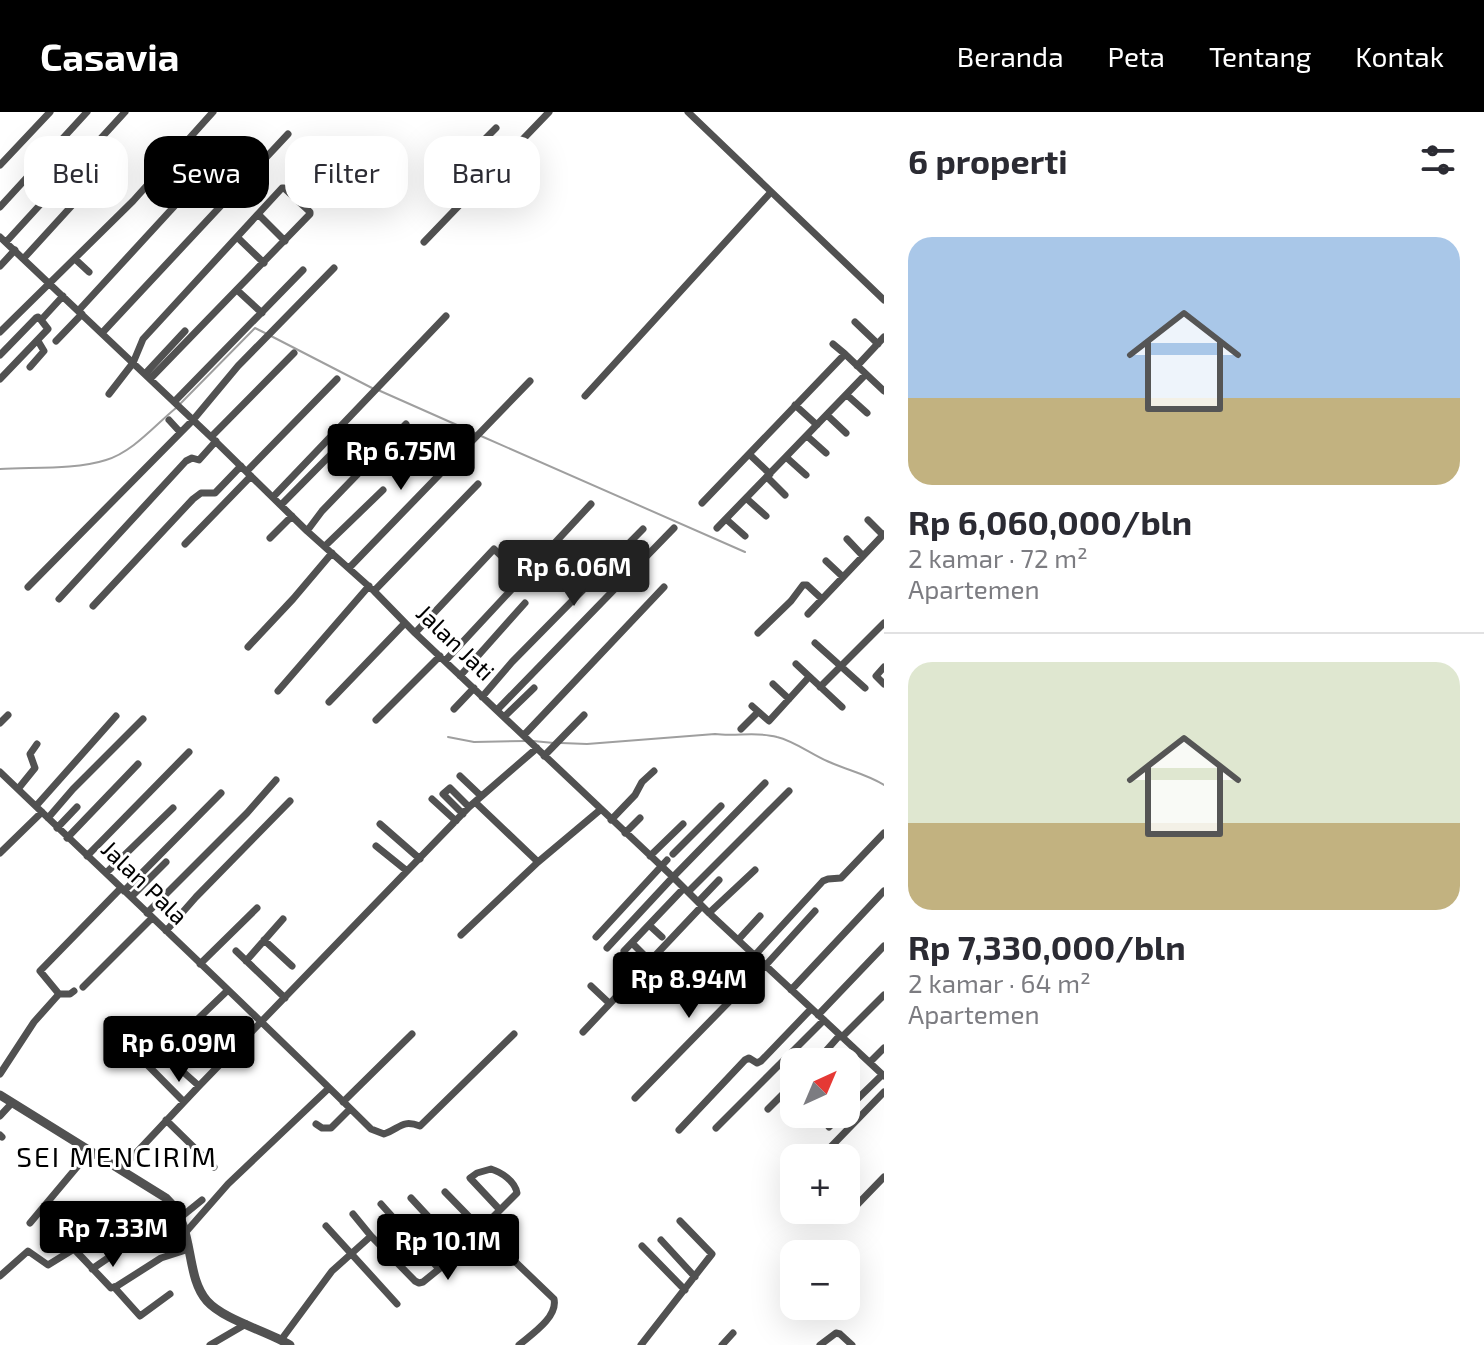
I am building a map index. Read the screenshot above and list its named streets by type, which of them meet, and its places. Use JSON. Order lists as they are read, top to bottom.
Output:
{
  "streets": {
    "street": ["Jalan Jati", "Jalan Pala"]
  },
  "districts": ["SEI MENCIRIM"],
  "north": "top right",
  "page": {
    "header": "Casavia",
    "nav": [
      "Beranda",
      "Peta",
      "Tentang",
      "Kontak"
    ],
    "heading": "6 properti",
    "chip": [
      "Beli",
      "Sewa",
      "Filter",
      "Baru"
    ],
    "list": [
      {
        "name": "Rp 6,060,000/bln",
        "note": "2 kamar · 72 m² · Apartemen"
      },
      {
        "name": "Rp 7,330,000/bln",
        "note": "2 kamar · 64 m² · Apartemen"
      }
    ],
    "price": [
      "Rp 6.75M",
      "Rp 6.06M",
      "Rp 8.94M",
      "Rp 6.09M",
      "Rp 7.33M",
      "Rp 10.1M"
    ],
    "map_buttons": ["+", "−"]
  }
}
